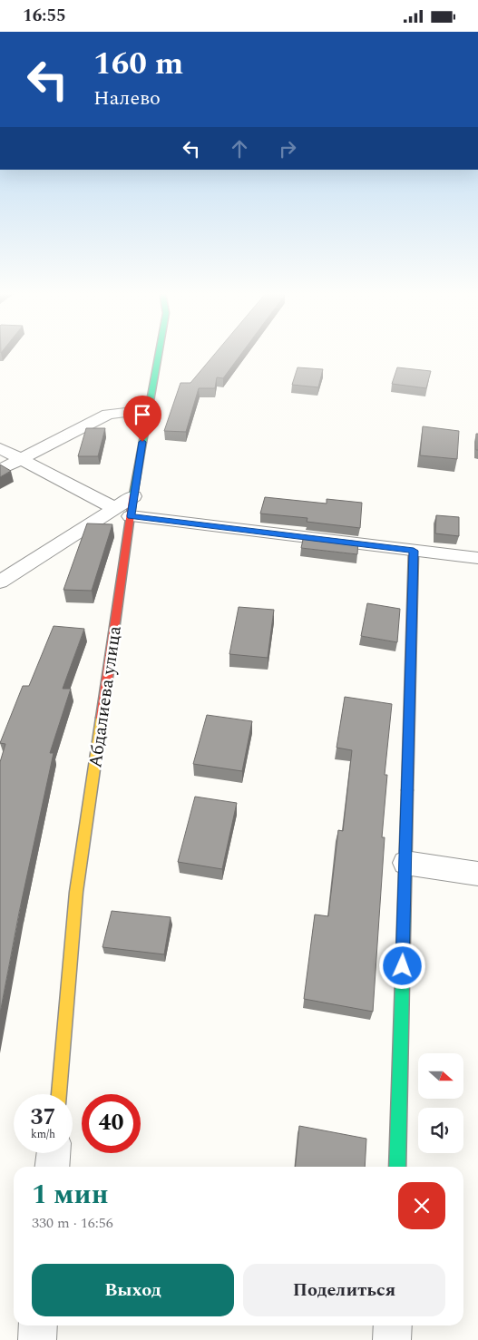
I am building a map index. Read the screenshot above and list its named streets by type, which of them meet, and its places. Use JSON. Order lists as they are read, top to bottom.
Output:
{
  "streets": {
    "street": ["Абдалиева улица"]
  },
  "north": "right",
  "page": {
    "status": "16:55",
    "turn": ["160 m", "Налево"],
    "speed": "37 km/h",
    "limit": "40",
    "heading": ["1 мин", "330 m · 16:56"],
    "buttons": ["Выход", "Поделиться"]
  }
}
